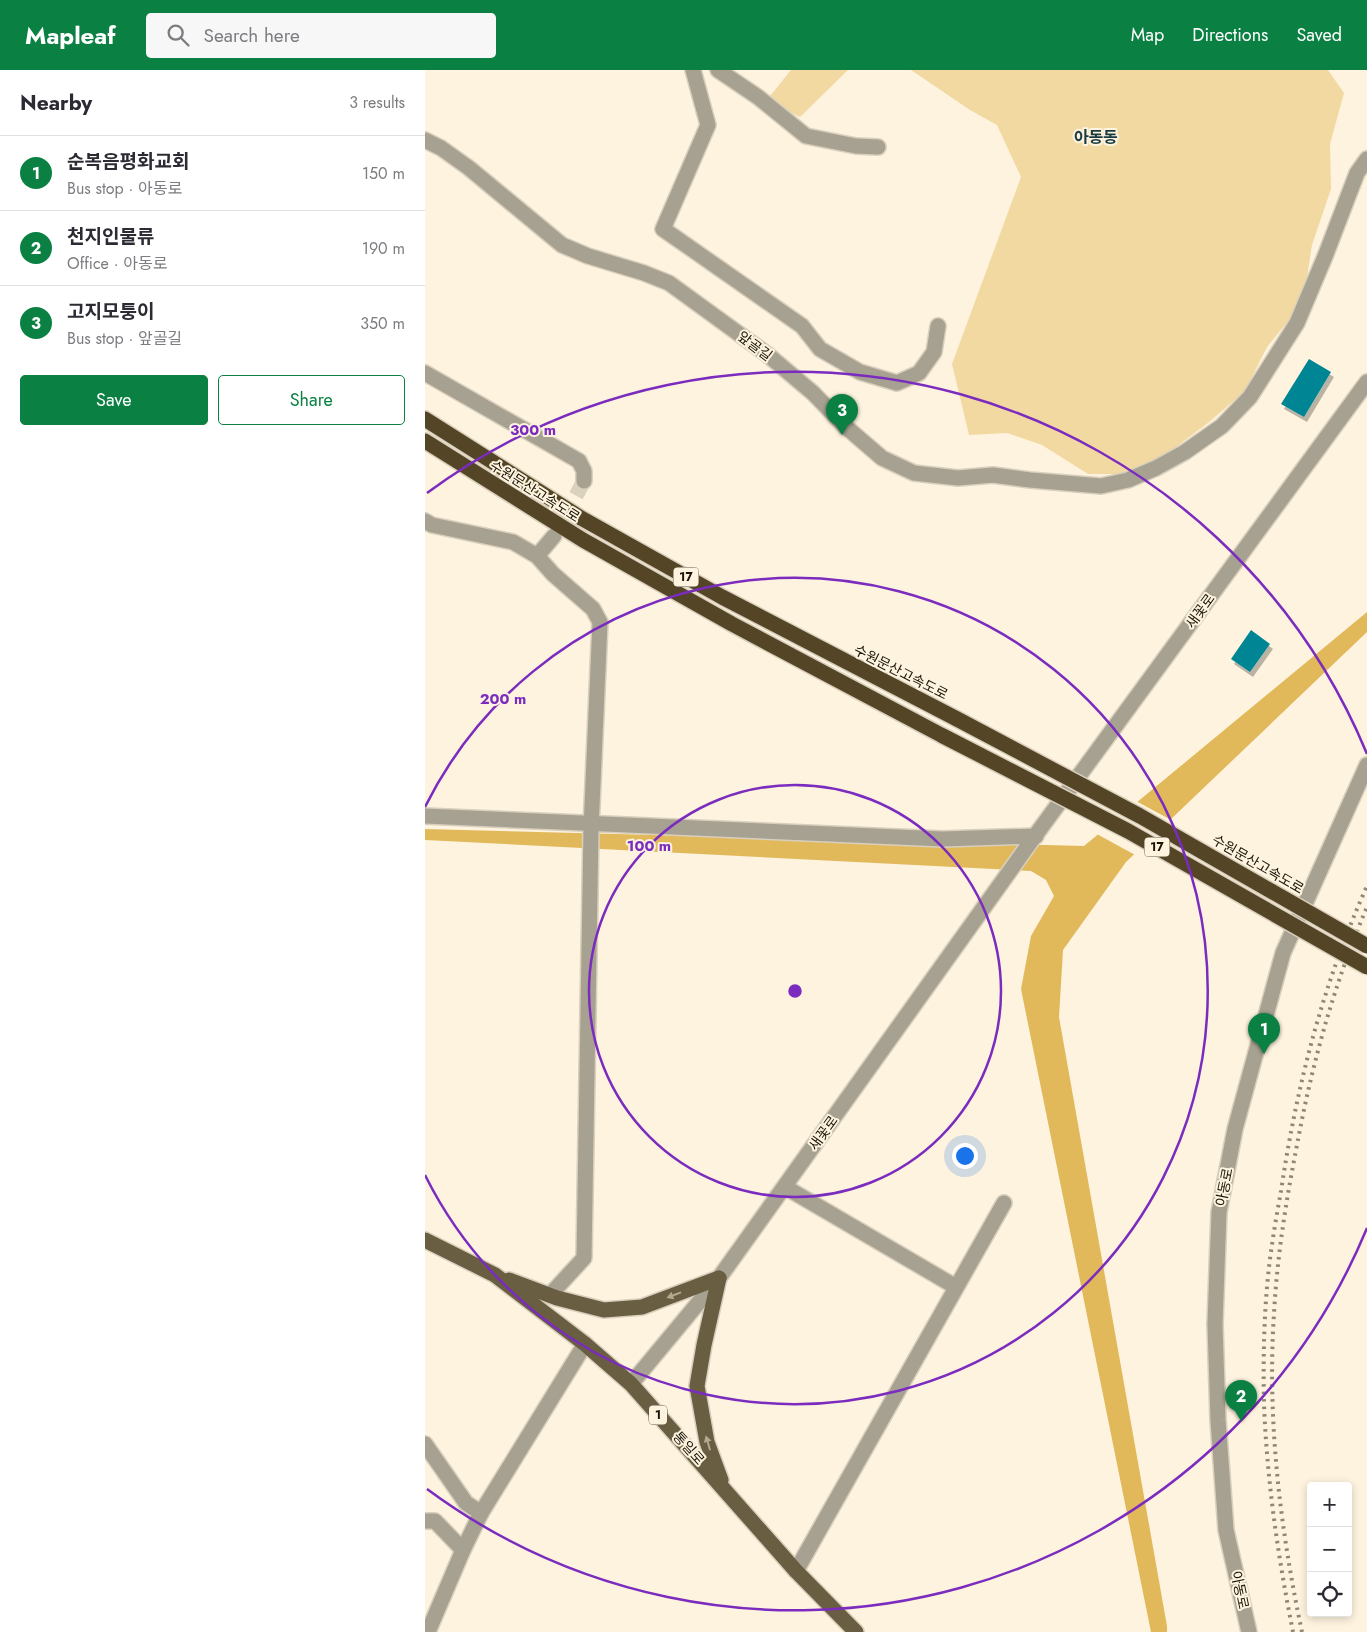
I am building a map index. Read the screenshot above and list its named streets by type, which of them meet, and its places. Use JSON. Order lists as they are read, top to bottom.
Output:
{
  "streets": {
    "highway": ["수원문산고속도로", "17"],
    "main road": ["1", "통일로"],
    "street": ["앞골길", "새꽃로", "아동로"]
  },
  "crossings": [
    ["새꽃로", "통일로"]
  ],
  "districts": ["아동동"],
  "page": {
    "header": "Mapleaf",
    "search": "Search here",
    "nav": ["Map", "Directions", "Saved"],
    "heading": ["Nearby", "3 results"],
    "list": [
      {
        "mark": "1",
        "name": "순복음평화교회",
        "note": "Bus stop · 아동로",
        "value": "150 m"
      },
      {
        "mark": "2",
        "name": "천지인물류",
        "note": "Office · 아동로",
        "value": "190 m"
      },
      {
        "mark": "3",
        "name": "고지모퉁이",
        "note": "Bus stop · 앞골길",
        "value": "350 m"
      }
    ],
    "buttons": ["Save", "Share"],
    "pins": ["3", "1", "2"],
    "map_buttons": ["+", "−"]
  },
  "rings": ["300 m", "200 m", "100 m"]
}
